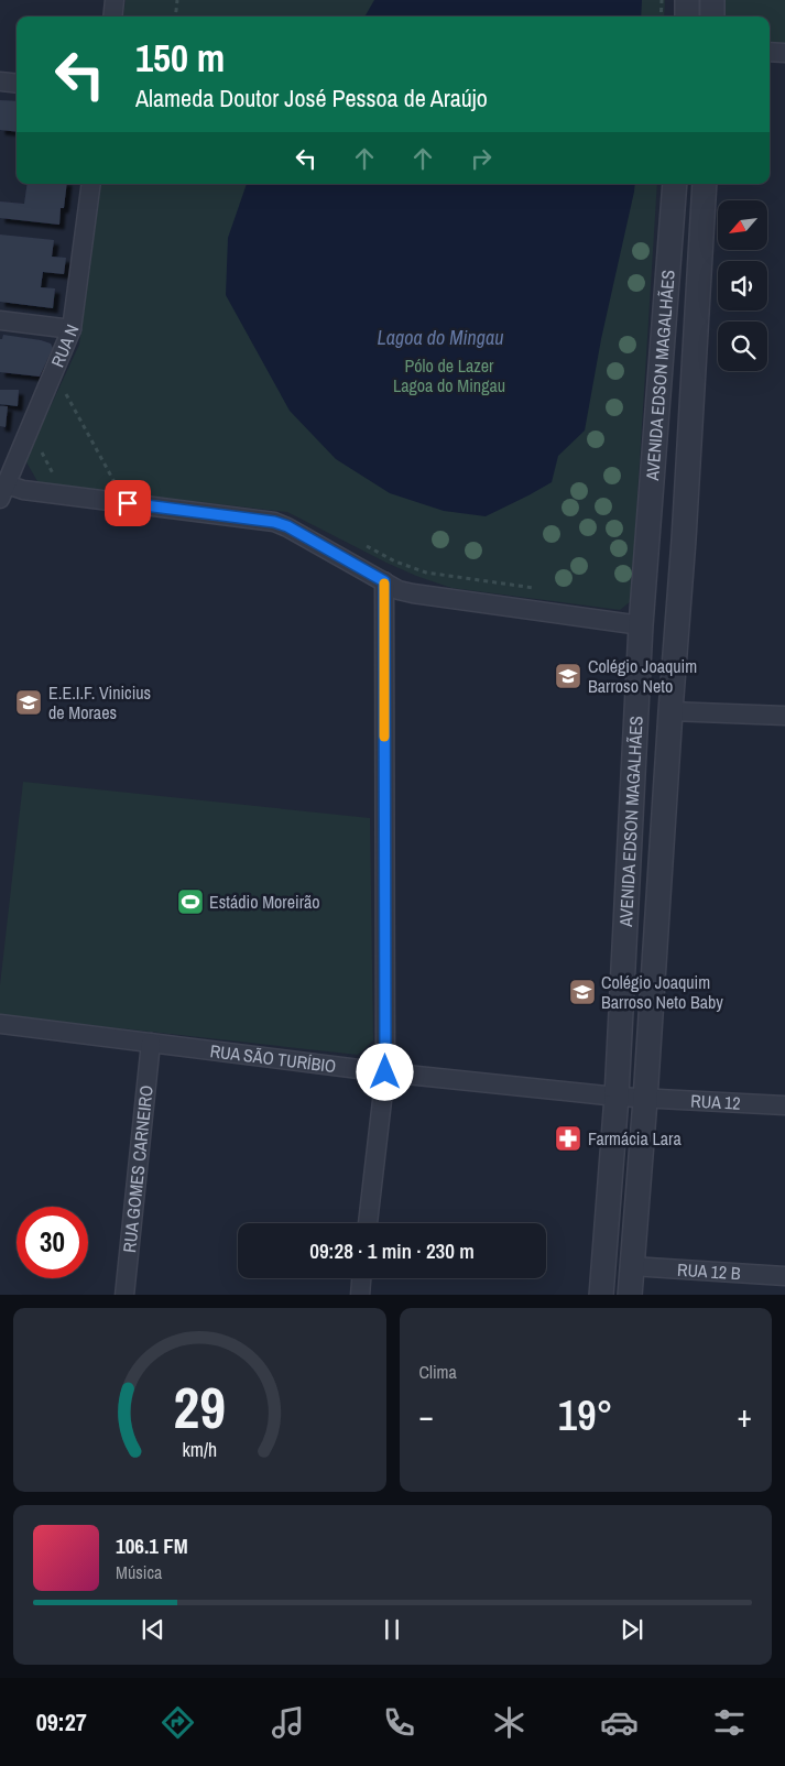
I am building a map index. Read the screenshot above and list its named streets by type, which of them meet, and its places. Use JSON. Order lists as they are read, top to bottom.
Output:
{
  "streets": {
    "street": [
      "RUA N",
      "AVENIDA EDSON MAGALHÃES",
      "RUA SÃO TURÍBIO",
      "RUA 12",
      "RUA GOMES CARNEIRO",
      "RUA 12 B"
    ]
  },
  "crossings": [
    ["AVENIDA EDSON MAGALHÃES", "RUA SÃO TURÍBIO"],
    ["AVENIDA EDSON MAGALHÃES", "RUA 12"],
    ["AVENIDA EDSON MAGALHÃES", "RUA 12 B"],
    ["RUA SÃO TURÍBIO", "RUA 12"],
    ["RUA SÃO TURÍBIO", "RUA GOMES CARNEIRO"]
  ],
  "water": ["Lagoa do Mingau"],
  "parks": ["Pólo de Lazer Lagoa do Mingau"],
  "places": {
    "school or university": ["Colégio Joaquim Barroso Neto", "E.E.I.F. Vinicius de Moraes", "Colégio Joaquim Barroso Neto Baby"],
    "sports": ["Estádio Moreirão"],
    "pharmacy": ["Farmácia Lara"]
  },
  "north": "bottom left",
  "page": {
    "turn": ["150 m", "Alameda Doutor José Pessoa de Araújo"],
    "limit": "30",
    "trip": "09:28 · 1 min · 230 m",
    "tile": "Clima",
    "heat": ["−", "19°", "+"],
    "song": ["106.1 FM", "Música"],
    "tabs": "09:27",
    "gauge": ["29", "km/h"]
  }
}
